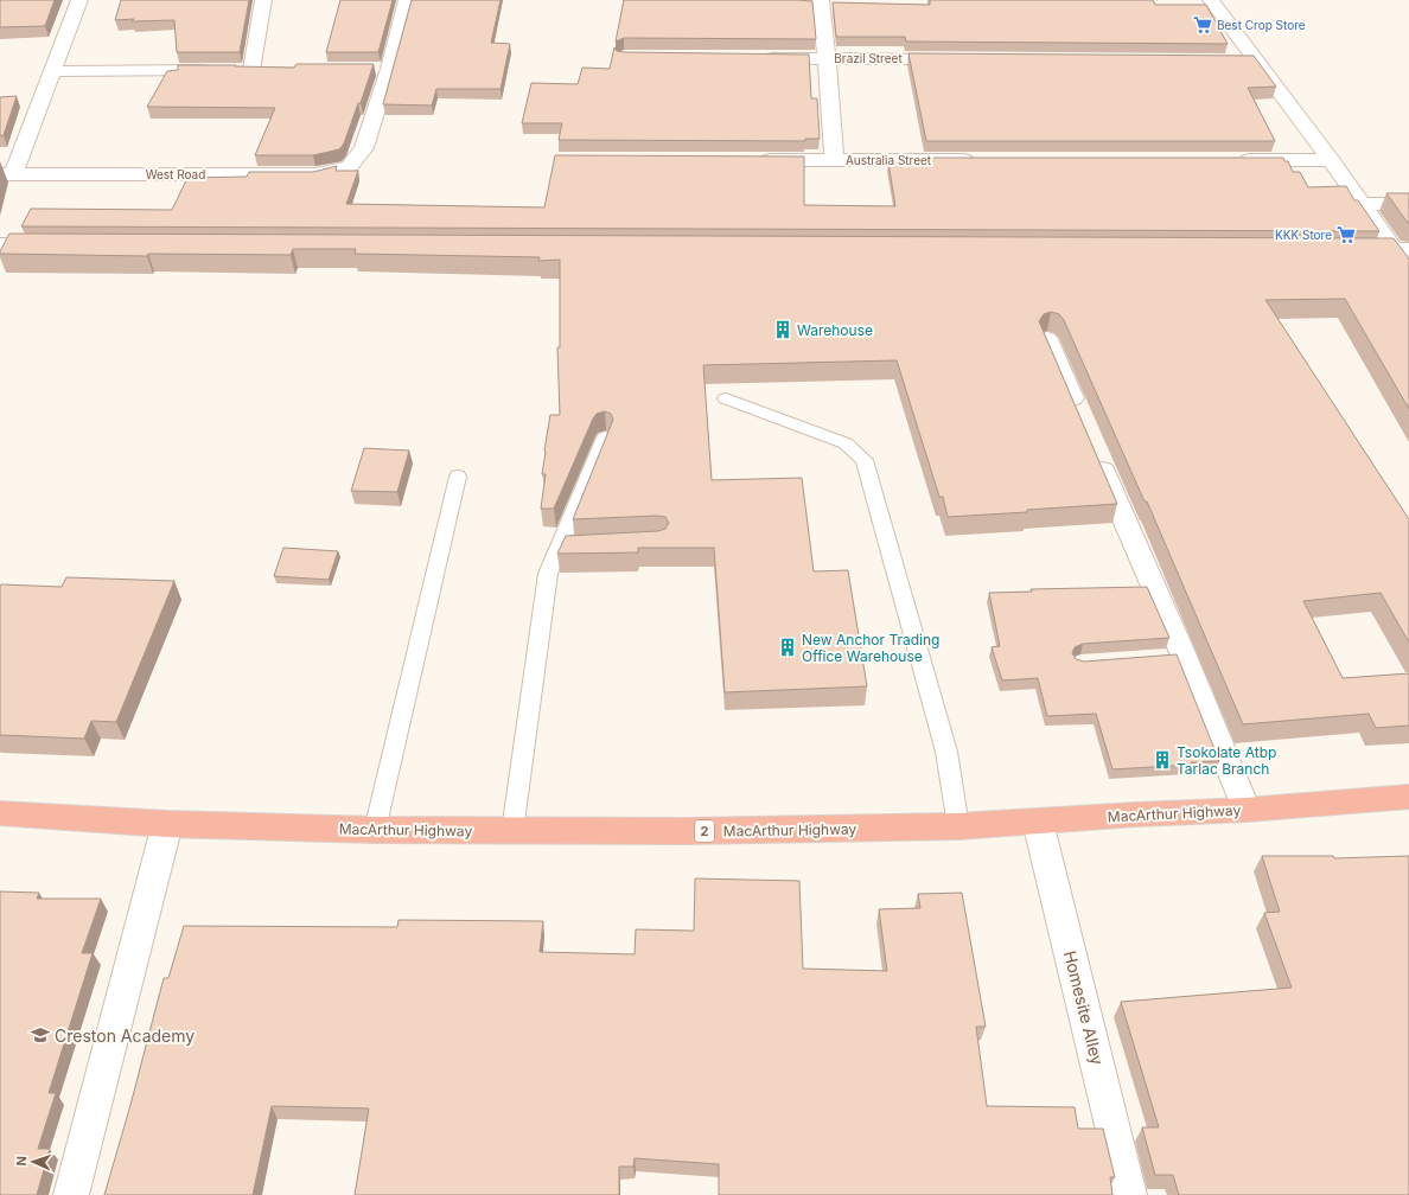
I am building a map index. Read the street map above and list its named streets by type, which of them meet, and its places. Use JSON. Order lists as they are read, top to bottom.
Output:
{
  "streets": {
    "highway": ["MacArthur Highway", "2"],
    "street": [
      "Brazil Street",
      "Australia Street",
      "West Road",
      "Homesite Alley"
    ]
  },
  "crossings": [
    ["MacArthur Highway", "Homesite Alley"]
  ],
  "places": {
    "supermarket": ["Best Crop Store", "KKK Store"],
    "building": ["Warehouse", "New Anchor Trading Office Warehouse", "Tsokolate Atbp Tarlac Branch"],
    "school or university": ["Creston Academy"]
  },
  "north": "left"
}
